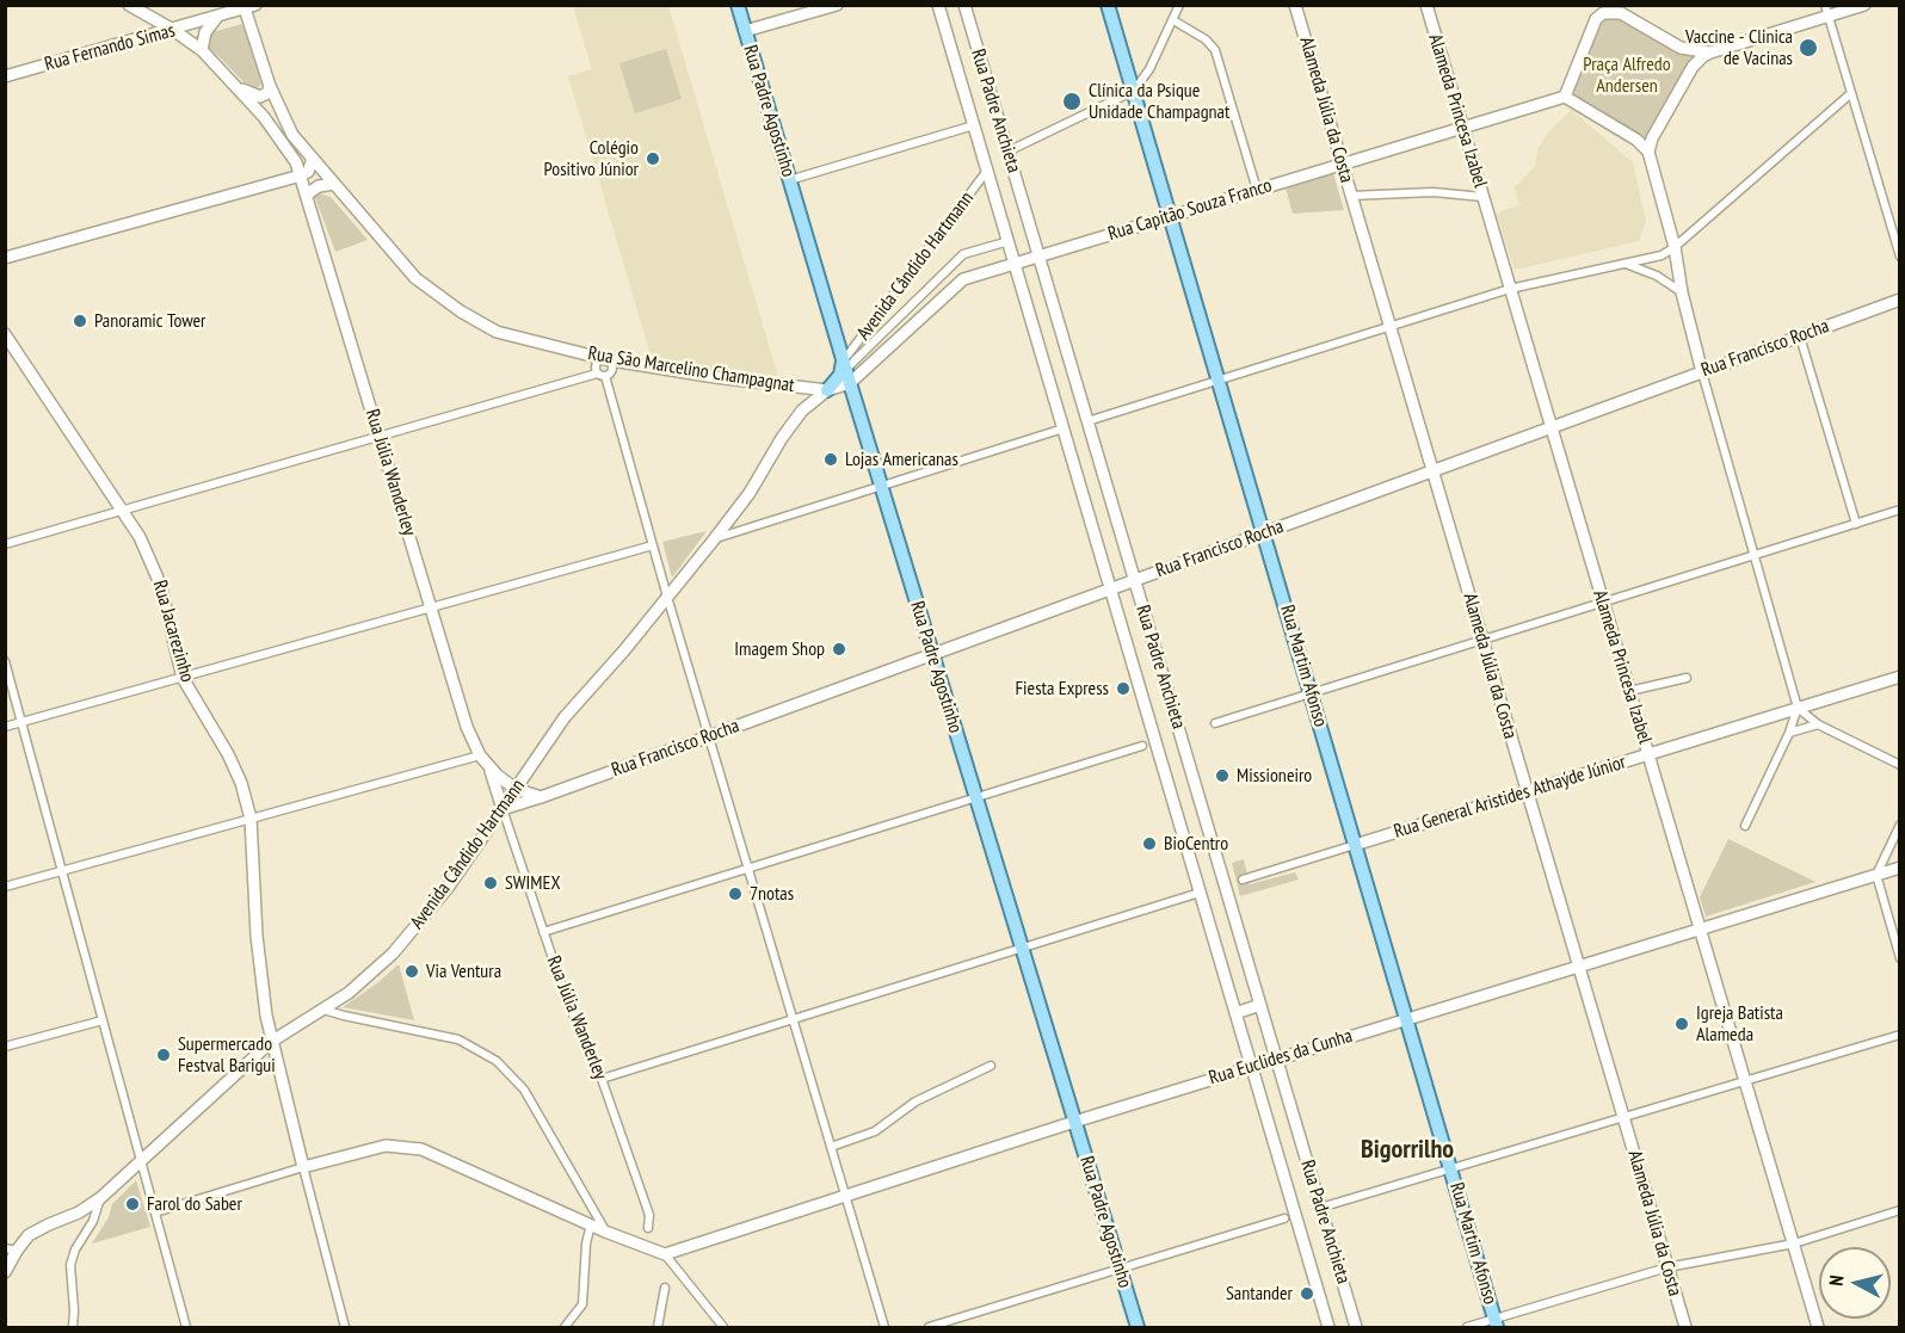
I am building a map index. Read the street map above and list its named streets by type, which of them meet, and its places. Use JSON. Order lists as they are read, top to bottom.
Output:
{
  "streets": {
    "main road": ["Rua Padre Agostinho", "Rua Martim Afonso"],
    "street": [
      "Rua Fernando Simas",
      "Alameda Júlia da Costa",
      "Rua Padre Anchieta",
      "Alameda Princesa Izabel",
      "Rua Capitão Souza Franco",
      "Avenida Cândido Hartmann",
      "Rua Francisco Rocha",
      "Rua São Marcelino Champagnat",
      "Rua Júlia Wanderley",
      "Rua Jacarezinho",
      "Rua General Aristides Athaýde Júnior",
      "Rua Euclides da Cunha"
    ]
  },
  "crossings": [
    ["Alameda Júlia da Costa", "Rua Capitão Souza Franco"],
    ["Alameda Júlia da Costa", "Rua Francisco Rocha"],
    ["Alameda Júlia da Costa", "Rua General Aristides Athaýde Júnior"],
    ["Alameda Júlia da Costa", "Rua Euclides da Cunha"],
    ["Rua Padre Agostinho", "Rua Capitão Souza Franco"],
    ["Rua Padre Agostinho", "Avenida Cândido Hartmann"],
    ["Rua Padre Agostinho", "Rua Francisco Rocha"],
    ["Rua Padre Agostinho", "Rua São Marcelino Champagnat"],
    ["Rua Padre Agostinho", "Rua Euclides da Cunha"],
    ["Rua Padre Anchieta", "Rua Capitão Souza Franco"],
    ["Rua Padre Anchieta", "Avenida Cândido Hartmann"],
    ["Rua Padre Anchieta", "Rua Francisco Rocha"],
    ["Alameda Princesa Izabel", "Rua Capitão Souza Franco"],
    ["Alameda Princesa Izabel", "Rua Francisco Rocha"],
    ["Alameda Princesa Izabel", "Rua General Aristides Athaýde Júnior"],
    ["Alameda Princesa Izabel", "Rua Euclides da Cunha"],
    ["Rua Capitão Souza Franco", "Rua São Marcelino Champagnat"],
    ["Rua Capitão Souza Franco", "Rua Martim Afonso"],
    ["Avenida Cândido Hartmann", "Rua Francisco Rocha"],
    ["Avenida Cândido Hartmann", "Rua São Marcelino Champagnat"],
    ["Avenida Cândido Hartmann", "Rua Júlia Wanderley"],
    ["Avenida Cândido Hartmann", "Rua Jacarezinho"],
    ["Rua Francisco Rocha", "Rua Júlia Wanderley"],
    ["Rua Francisco Rocha", "Rua Martim Afonso"],
    ["Rua Martim Afonso", "Rua General Aristides Athaýde Júnior"],
    ["Rua Martim Afonso", "Rua Euclides da Cunha"]
  ],
  "districts": ["Bigorrilho"],
  "parks": ["Praça Alfredo Andersen"],
  "places": [
    "Vaccine - Clinica de Vacinas",
    "Clínica da Psique Unidade Champagnat",
    "Colégio Positivo Júnior",
    "Panoramic Tower",
    "Lojas Americanas",
    "Imagem Shop",
    "Fiesta Express",
    "Missioneiro",
    "BioCentro",
    "SWIMEX",
    "7notas",
    "Via Ventura",
    "Igreja Batista Alameda",
    "Supermercado Festval Barigui",
    "Farol do Saber",
    "Santander"
  ],
  "north": "left"
}
